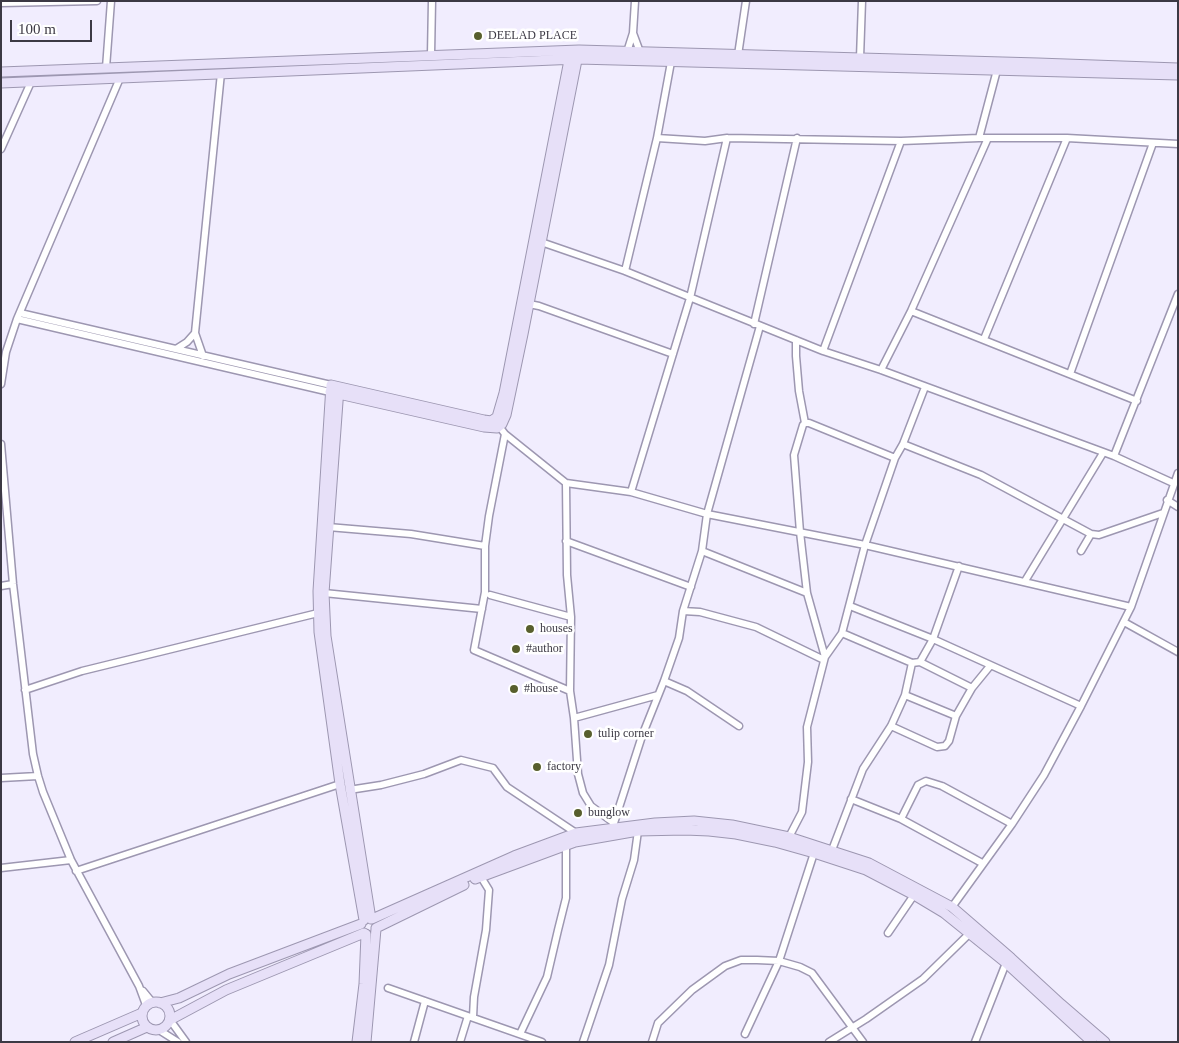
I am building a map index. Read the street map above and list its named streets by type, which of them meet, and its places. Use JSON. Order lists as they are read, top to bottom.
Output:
{
  "places": [
    "DEELAD PLACE",
    "houses",
    "#author",
    "#house",
    "tulip corner",
    "factory",
    "bunglow"
  ],
  "scale_bar": "100 m"
}
